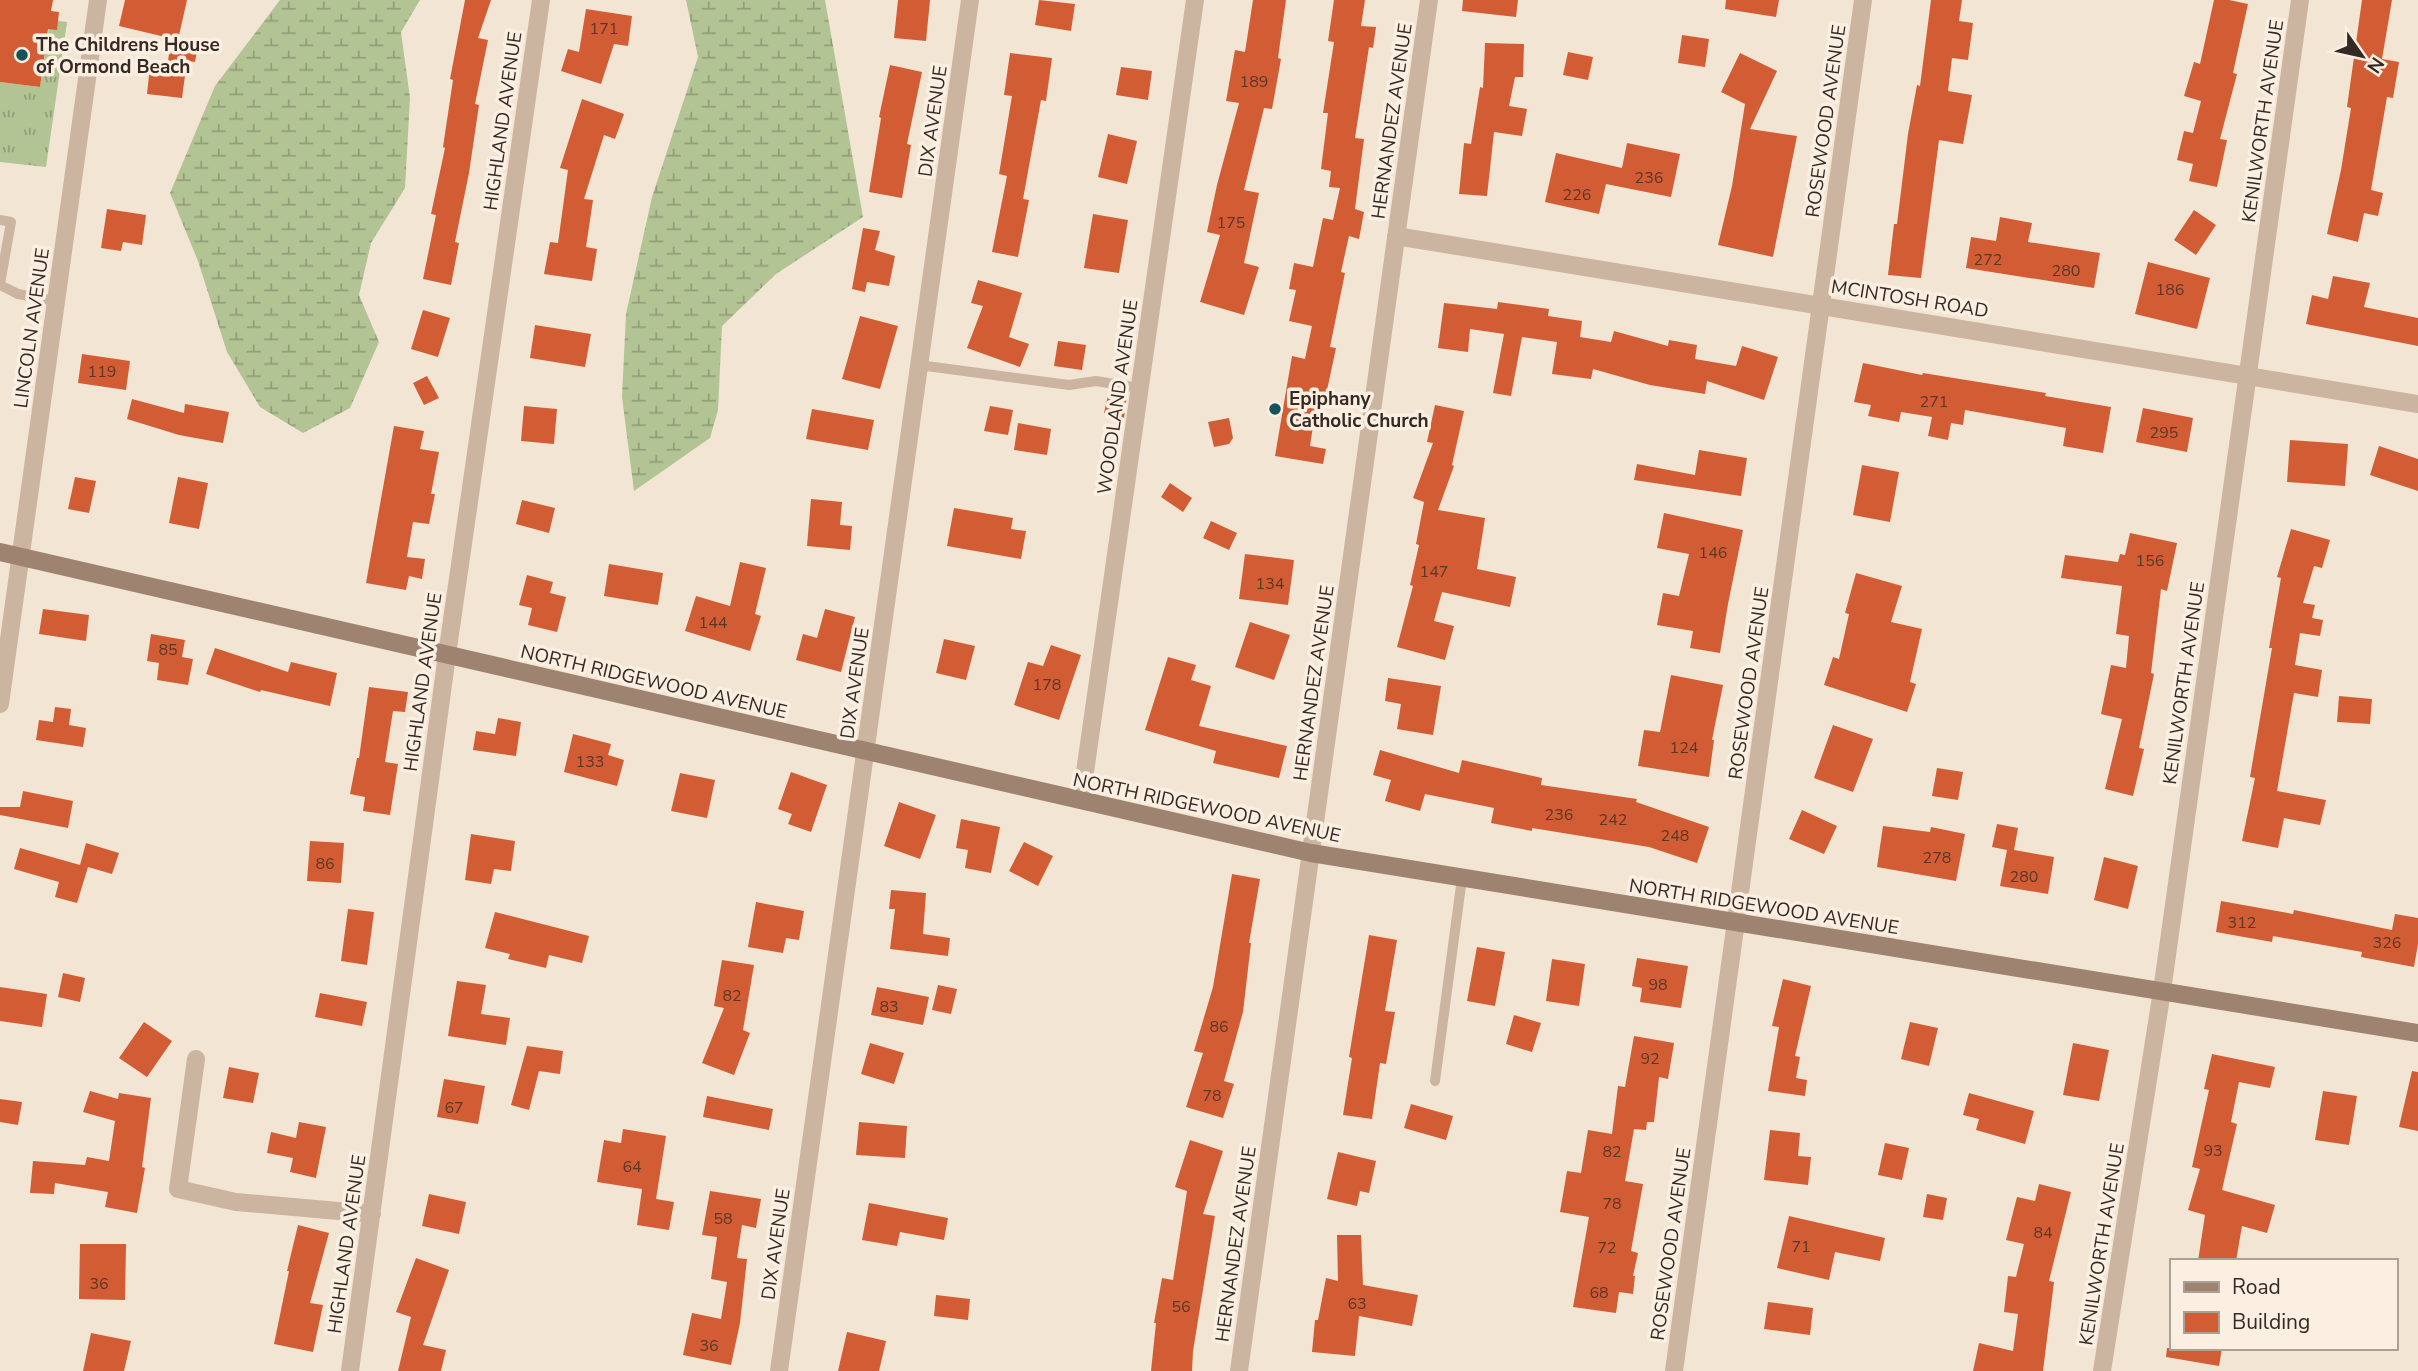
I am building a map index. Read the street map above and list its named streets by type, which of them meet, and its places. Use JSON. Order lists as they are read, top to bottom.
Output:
{
  "streets": {
    "street": [
      "HIGHLAND AVENUE",
      "DIX AVENUE",
      "HERNANDEZ AVENUE",
      "ROSEWOOD AVENUE",
      "KENILWORTH AVENUE",
      "MCINTOSH ROAD",
      "LINCOLN AVENUE",
      "WOODLAND AVENUE",
      "NORTH RIDGEWOOD AVENUE"
    ]
  },
  "crossings": [
    ["HIGHLAND AVENUE", "NORTH RIDGEWOOD AVENUE"],
    ["DIX AVENUE", "NORTH RIDGEWOOD AVENUE"],
    ["HERNANDEZ AVENUE", "MCINTOSH ROAD"],
    ["HERNANDEZ AVENUE", "NORTH RIDGEWOOD AVENUE"],
    ["ROSEWOOD AVENUE", "MCINTOSH ROAD"],
    ["ROSEWOOD AVENUE", "NORTH RIDGEWOOD AVENUE"],
    ["KENILWORTH AVENUE", "MCINTOSH ROAD"],
    ["KENILWORTH AVENUE", "NORTH RIDGEWOOD AVENUE"],
    ["LINCOLN AVENUE", "NORTH RIDGEWOOD AVENUE"],
    ["WOODLAND AVENUE", "NORTH RIDGEWOOD AVENUE"]
  ],
  "places": ["The Childrens House of Ormond Beach", "Epiphany Catholic Church"],
  "house_numbers": [
    "171",
    "189",
    "236",
    "226",
    "175",
    "272",
    "280",
    "186",
    "119",
    "271",
    "295",
    "146",
    "156",
    "147",
    "134",
    "144",
    "85",
    "178",
    "124",
    "133",
    "236",
    "242",
    "248",
    "278",
    "86",
    "280",
    "312",
    "326",
    "98",
    "82",
    "83",
    "86",
    "92",
    "78",
    "67",
    "93",
    "82",
    "64",
    "78",
    "58",
    "84",
    "71",
    "72",
    "36",
    "68",
    "63",
    "56",
    "36"
  ],
  "legend": ["Road", "Building"],
  "north": "bottom right"
}
